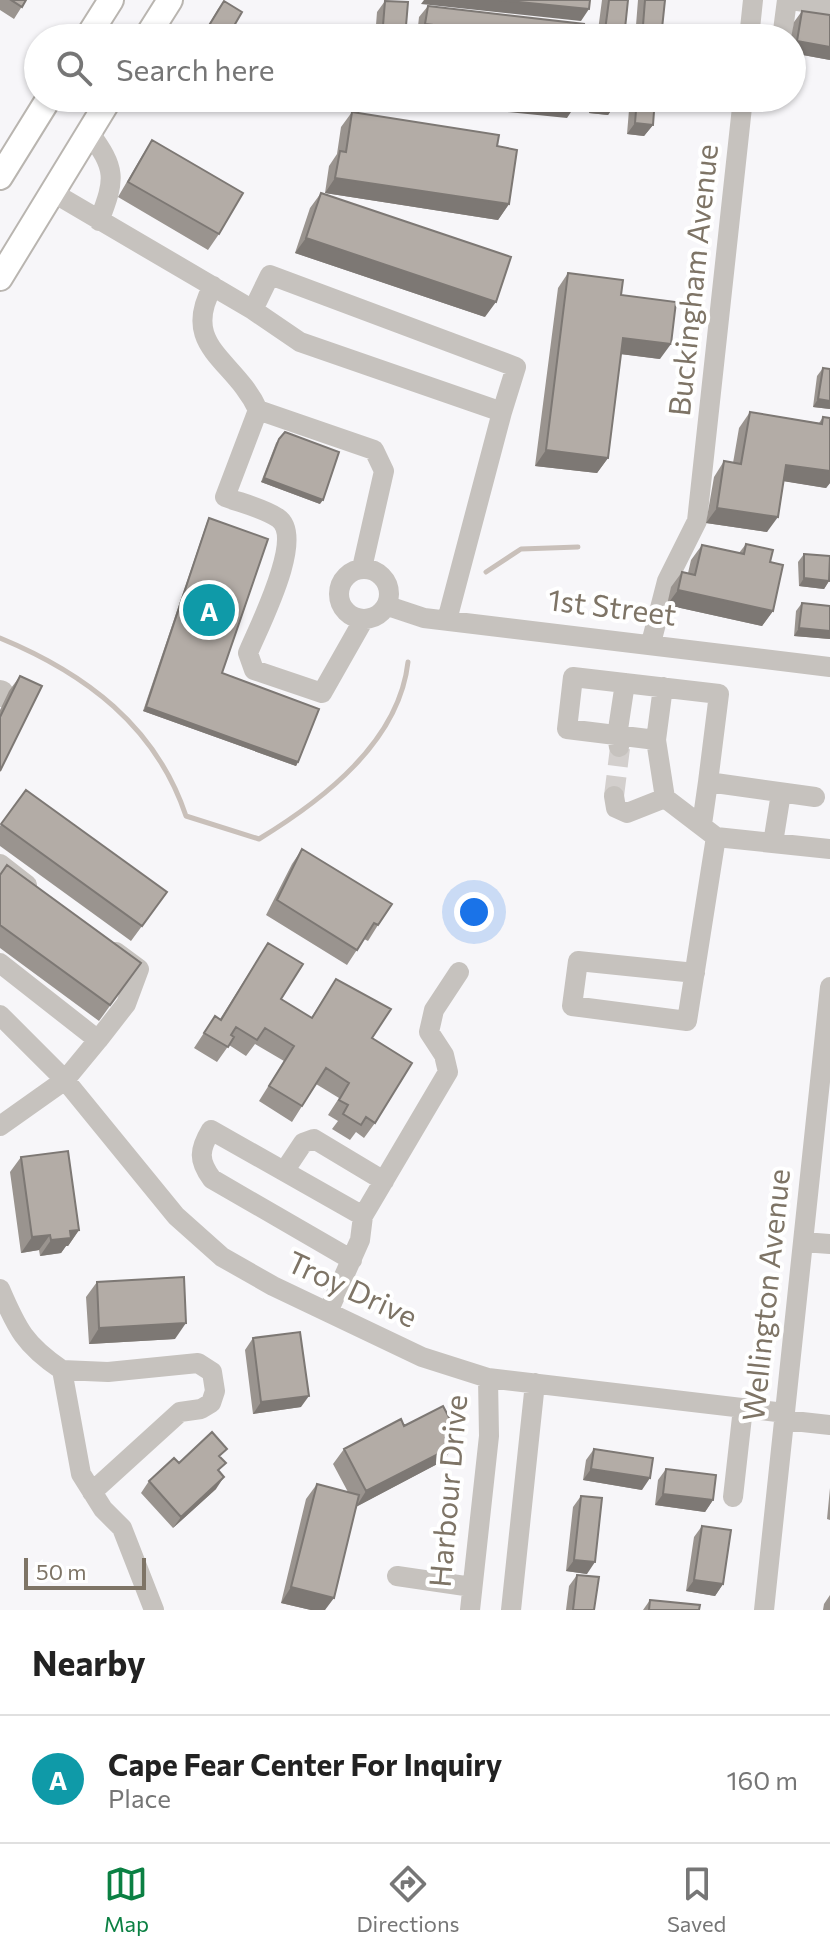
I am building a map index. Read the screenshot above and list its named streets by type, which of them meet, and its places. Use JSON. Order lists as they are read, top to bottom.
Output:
{
  "streets": {
    "street": [
      "Buckingham Avenue",
      "1st Street",
      "Troy Drive",
      "Wellington Avenue",
      "Harbour Drive"
    ]
  },
  "crossings": [
    ["Buckingham Avenue", "1st Street"],
    ["Troy Drive", "Wellington Avenue"],
    ["Troy Drive", "Harbour Drive"]
  ],
  "scale_bar": "50 m",
  "page": {
    "search": "Search here",
    "pins": "A",
    "scale": "50 m",
    "heading": "Nearby",
    "list": [
      {
        "mark": "A",
        "name": "Cape Fear Center For Inquiry",
        "note": "Place",
        "value": "160 m"
      }
    ],
    "nav": ["Map", "Directions", "Saved"]
  }
}
